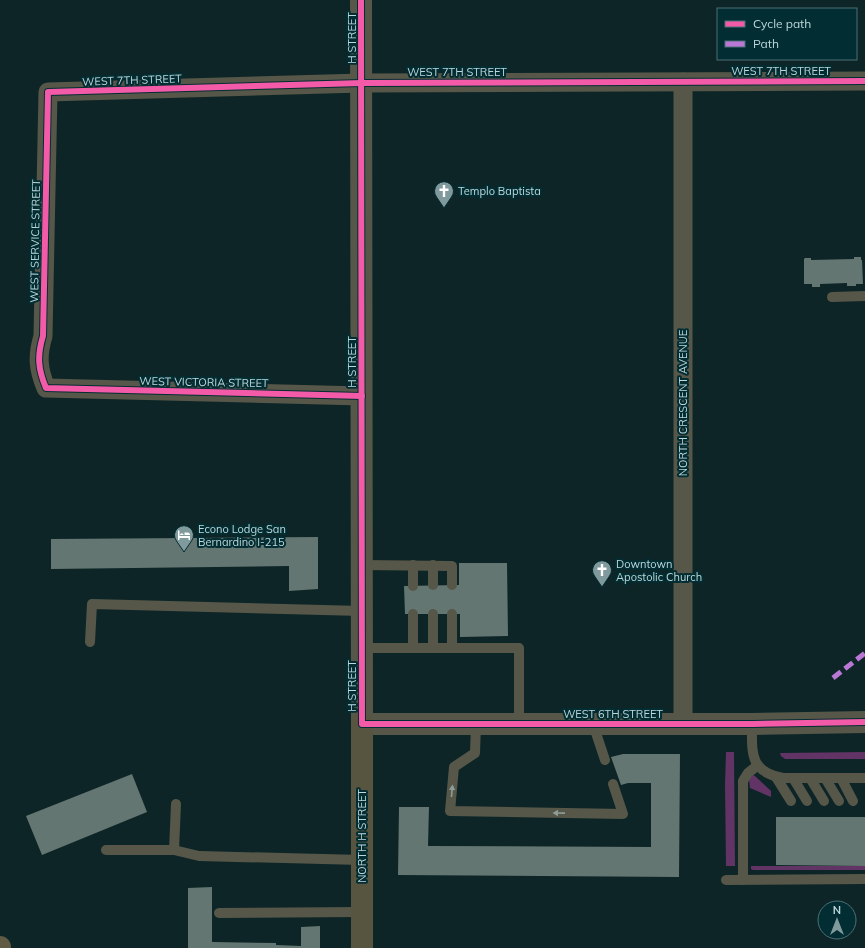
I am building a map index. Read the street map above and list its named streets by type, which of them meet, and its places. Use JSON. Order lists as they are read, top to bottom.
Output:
{
  "streets": {
    "main road": ["NORTH H STREET"],
    "street": [
      "H STREET",
      "WEST 7TH STREET",
      "WEST SERVICE STREET",
      "WEST VICTORIA STREET",
      "NORTH CRESCENT AVENUE",
      "WEST 6TH STREET"
    ]
  },
  "crossings": [
    ["H STREET", "WEST 7TH STREET"],
    ["H STREET", "WEST VICTORIA STREET"],
    ["H STREET", "WEST 6TH STREET"],
    ["H STREET", "NORTH H STREET"],
    ["WEST 7TH STREET", "WEST SERVICE STREET"],
    ["WEST 7TH STREET", "NORTH CRESCENT AVENUE"],
    ["WEST SERVICE STREET", "WEST VICTORIA STREET"],
    ["NORTH CRESCENT AVENUE", "WEST 6TH STREET"],
    ["WEST 6TH STREET", "NORTH H STREET"]
  ],
  "places": {
    "church": ["Templo Baptista", "Downtown Apostolic Church"],
    "hotel": ["Econo Lodge San Bernardino I-215"]
  },
  "legend": ["Cycle path", "Path"],
  "north": "top"
}
